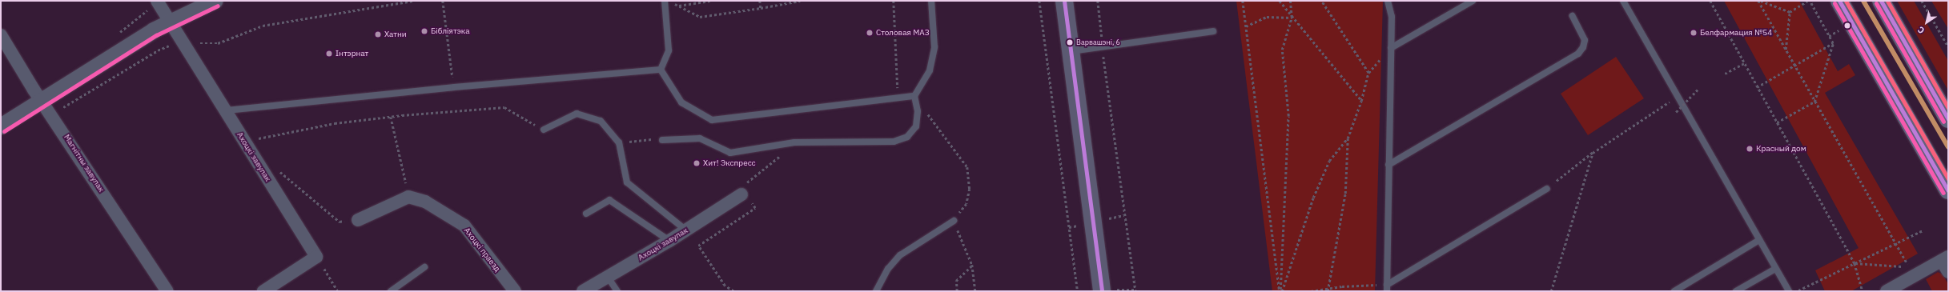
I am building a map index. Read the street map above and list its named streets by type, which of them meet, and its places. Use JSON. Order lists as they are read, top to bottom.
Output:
{
  "streets": {
    "street": ["Ахоцкі завулак", "Магнітны завулак", "Ахоцкі праезд"]
  },
  "places": [
    "Бібліятэка",
    "Столовая МАЗ",
    "Белфармация №54",
    "Хатни",
    "Варвашэні, 6",
    "Інтэрнат",
    "Красный дом",
    "Хит! Экспресс"
  ],
  "north": "bottom left"
}
